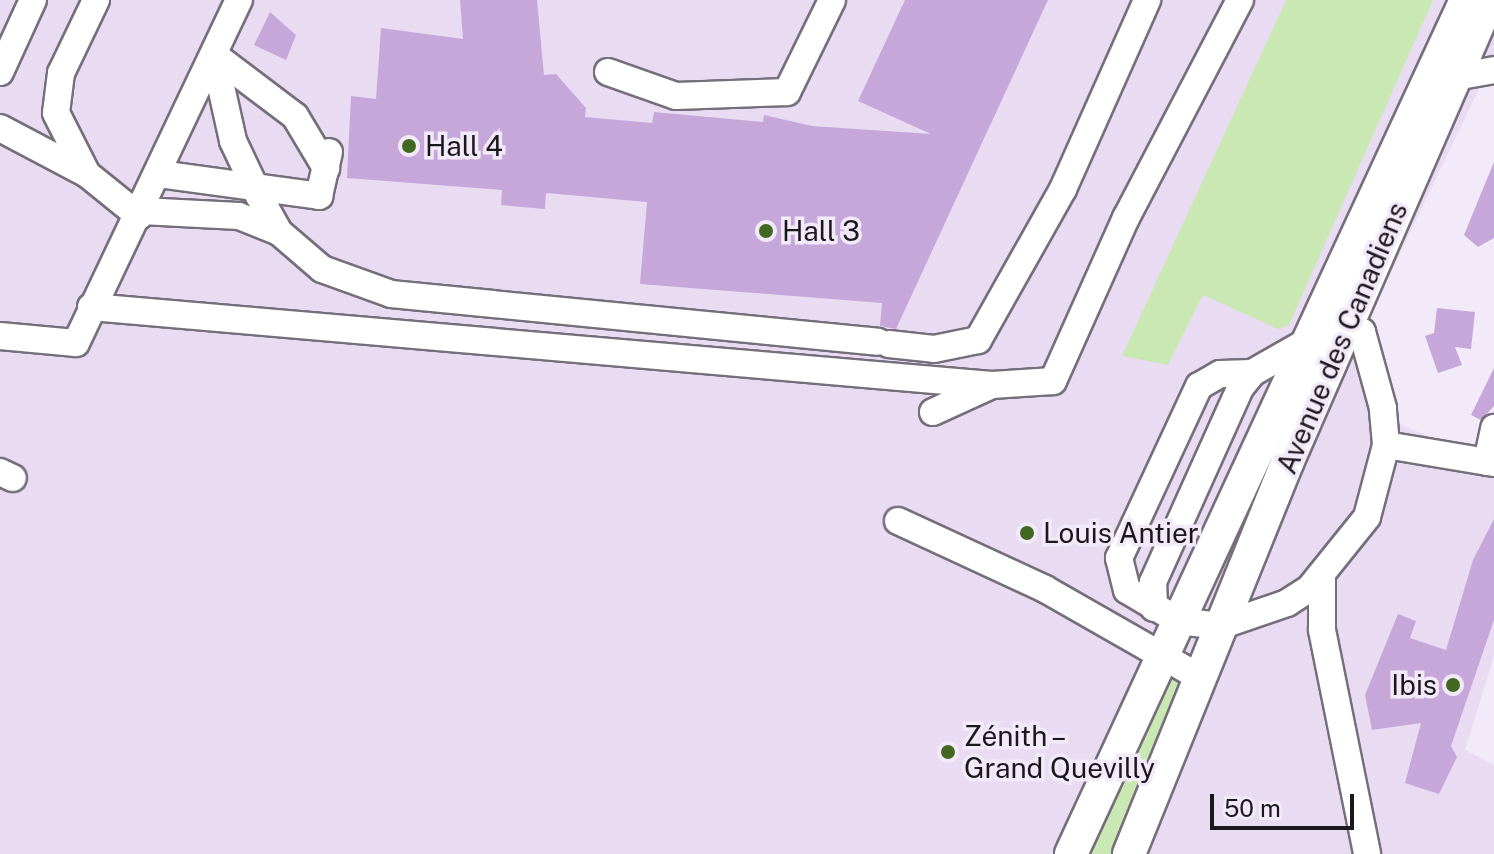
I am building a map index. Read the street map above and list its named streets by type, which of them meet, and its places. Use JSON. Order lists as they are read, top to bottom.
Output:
{
  "streets": {
    "main road": ["Avenue des Canadiens"]
  },
  "places": [
    "Hall 4",
    "Hall 3",
    "Louis Antier",
    "Ibis",
    "Zénith – Grand Quevilly"
  ],
  "scale_bar": "50 m"
}
